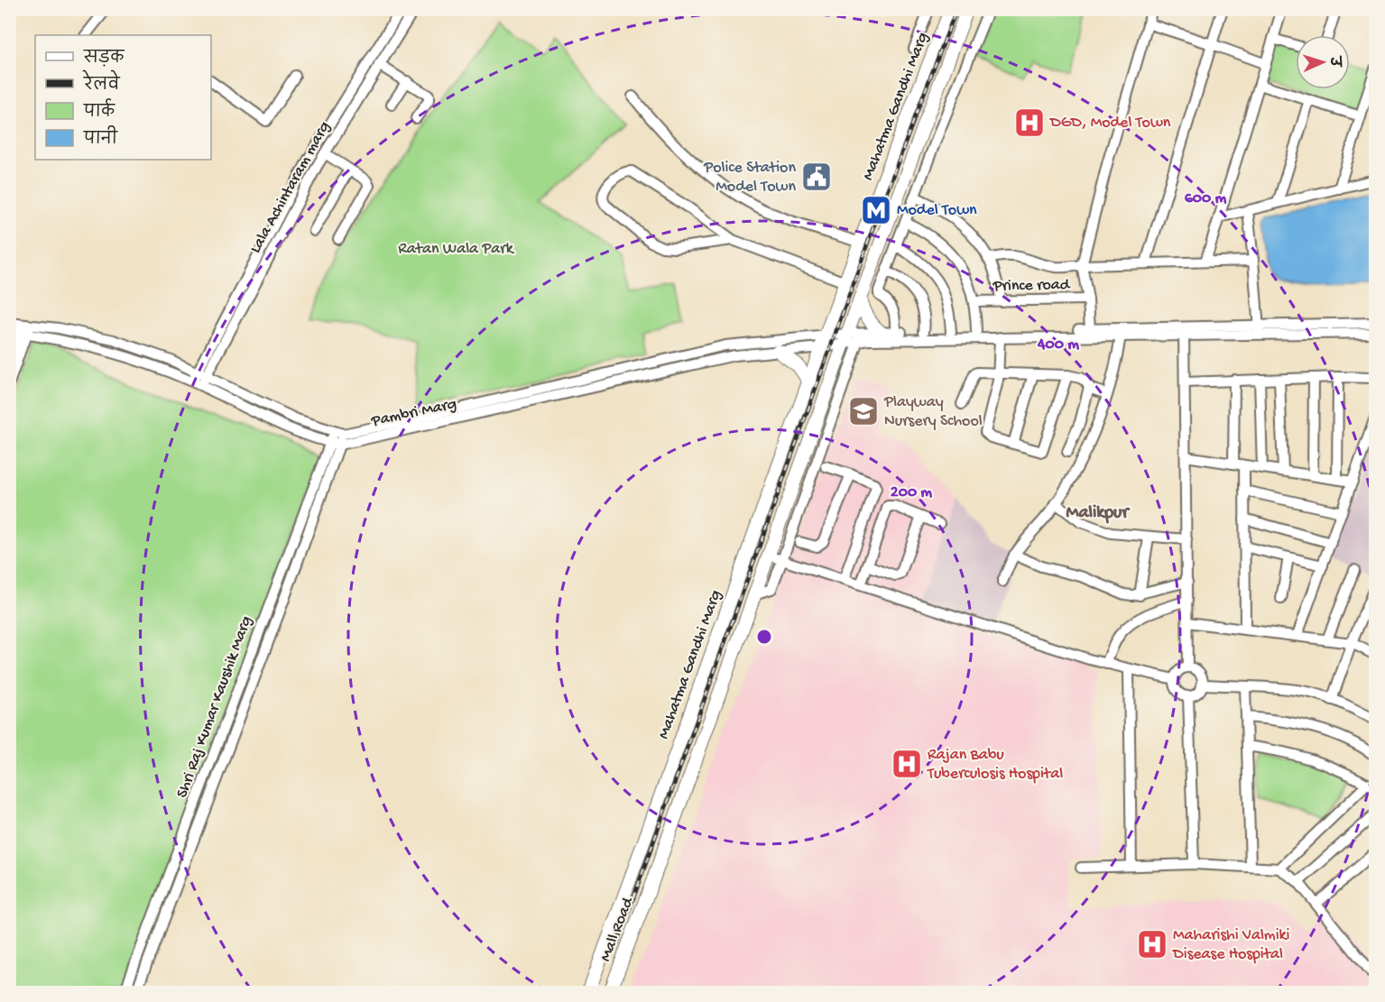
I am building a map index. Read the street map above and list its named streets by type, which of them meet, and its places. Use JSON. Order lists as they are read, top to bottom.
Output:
{
  "streets": {
    "main road": ["Mahatma Gandhi Marg", "Mall Road"],
    "street": [
      "Lala Achintaram marg",
      "Prince road",
      "Pambri Marg",
      "Shri Raj Kumar Kaushik Marg"
    ]
  },
  "crossings": [
    ["Mahatma Gandhi Marg", "Pambri Marg"],
    ["Mahatma Gandhi Marg", "Mall Road"],
    ["Pambri Marg", "Shri Raj Kumar Kaushik Marg"]
  ],
  "districts": ["Malikpur"],
  "parks": ["Ratan Wala Park"],
  "places": {
    "hospital": ["DGD, Model Town", "Rajan Babu Tuberculosis Hospital", "Maharishi Valmiki Disease Hospital"],
    "public building": ["Police Station Model Town"],
    "metro station": ["Model Town"],
    "school or university": ["Playway Nursery School"]
  },
  "legend": [
    "सड़क",
    "रेलवे",
    "पार्क",
    "पानी"
  ],
  "north": "right",
  "rings": ["600 m", "400 m", "200 m"]
}
